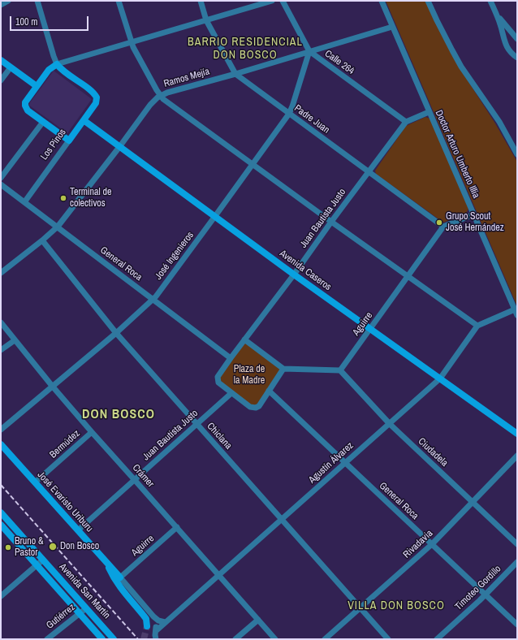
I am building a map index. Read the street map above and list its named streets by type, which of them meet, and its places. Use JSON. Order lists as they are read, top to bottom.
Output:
{
  "streets": {
    "street": [
      "Calle 264",
      "Ramos Mejía",
      "Padre Juan",
      "Los Pinos",
      "Doctor Arturo Umberto Illia",
      "Juan Bautista Justo",
      "José Ingenieros",
      "General Roca",
      "Avenida Caseros",
      "Aguirre",
      "Chiclana",
      "Bermúdez",
      "Ciudadela",
      "Agustín Álvarez",
      "Crámer",
      "José Evaristo Uriburu",
      "Rivadavia",
      "Timoteo Gordillo",
      "Avenida San Martín",
      "Gutiérrez"
    ]
  },
  "crossings": [
    ["Calle 264", "Ramos Mejía"],
    ["Calle 264", "Juan Bautista Justo"],
    ["Calle 264", "José Ingenieros"],
    ["Ramos Mejía", "Padre Juan"],
    ["Ramos Mejía", "Doctor Arturo Umberto Illia"],
    ["Ramos Mejía", "José Ingenieros"],
    ["Ramos Mejía", "General Roca"],
    ["Ramos Mejía", "Avenida Caseros"],
    ["Ramos Mejía", "Chiclana"],
    ["Padre Juan", "Juan Bautista Justo"],
    ["Padre Juan", "José Ingenieros"],
    ["Padre Juan", "Aguirre"],
    ["Los Pinos", "General Roca"],
    ["Los Pinos", "Avenida Caseros"],
    ["Juan Bautista Justo", "General Roca"],
    ["Juan Bautista Justo", "Avenida Caseros"],
    ["Juan Bautista Justo", "Chiclana"],
    ["Juan Bautista Justo", "Crámer"],
    ["Juan Bautista Justo", "José Evaristo Uriburu"],
    ["José Ingenieros", "General Roca"],
    ["José Ingenieros", "Avenida Caseros"],
    ["José Ingenieros", "Chiclana"],
    ["José Ingenieros", "Crámer"],
    ["General Roca", "Agustín Álvarez"],
    ["General Roca", "Rivadavia"],
    ["General Roca", "Timoteo Gordillo"],
    ["Avenida Caseros", "Aguirre"],
    ["Avenida Caseros", "Agustín Álvarez"],
    ["Aguirre", "Ciudadela"],
    ["Aguirre", "Crámer"],
    ["Aguirre", "José Evaristo Uriburu"],
    ["Chiclana", "Agustín Álvarez"],
    ["Chiclana", "Rivadavia"],
    ["Bermúdez", "Crámer"],
    ["Bermúdez", "José Evaristo Uriburu"],
    ["Ciudadela", "Agustín Álvarez"],
    ["Ciudadela", "Rivadavia"],
    ["Agustín Álvarez", "Crámer"],
    ["Agustín Álvarez", "José Evaristo Uriburu"],
    ["Avenida San Martín", "Gutiérrez"]
  ],
  "districts": ["BARRIO RESIDENCIAL DON BOSCO", "DON BOSCO", "VILLA DON BOSCO"],
  "parks": ["Plaza de la Madre"],
  "places": [
    "Terminal de colectivos",
    "Grupo Scout José Hernández",
    "Don Bosco",
    "Bruno & Pastor"
  ],
  "scale_bar": "100 m"
}
